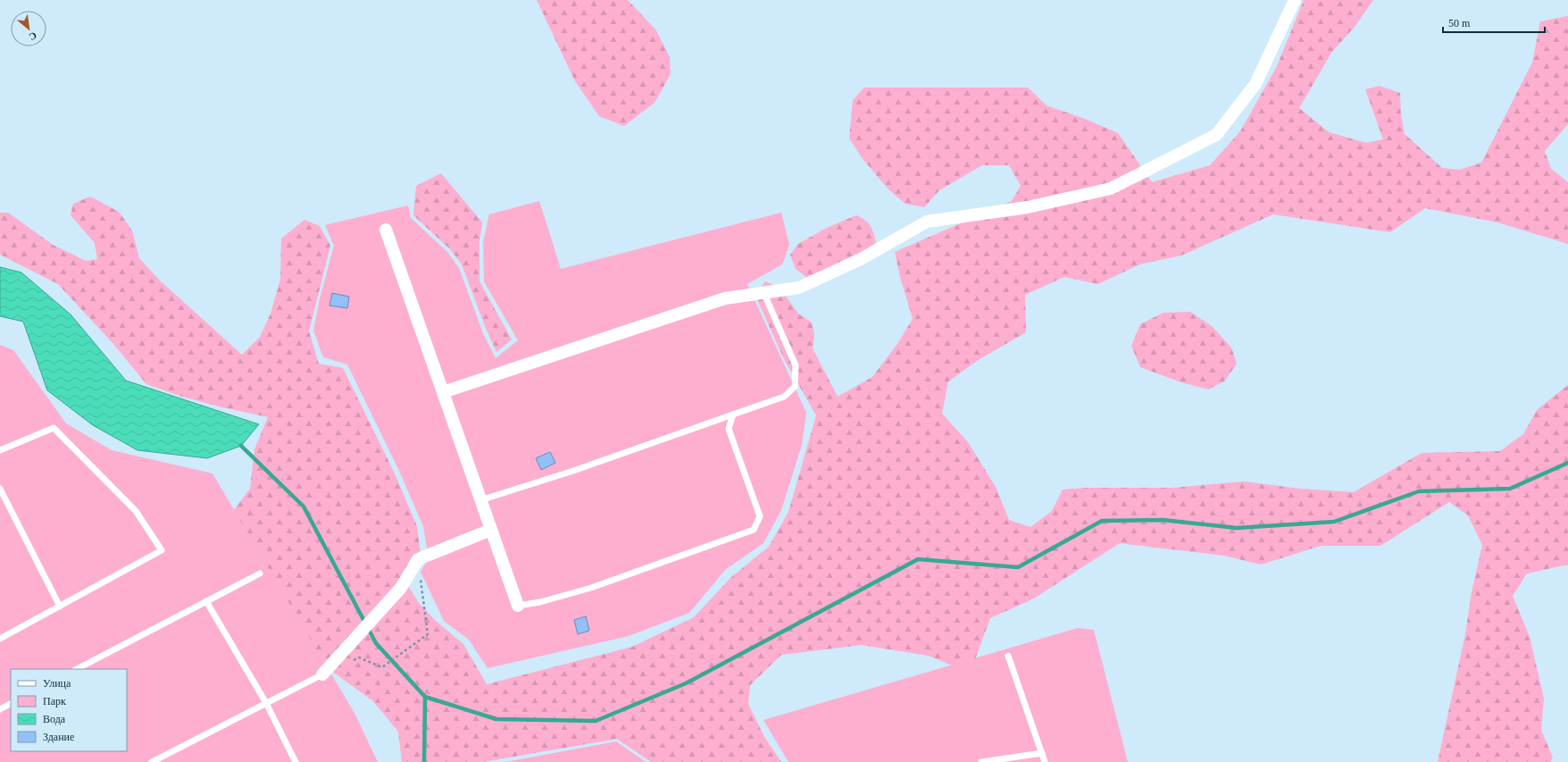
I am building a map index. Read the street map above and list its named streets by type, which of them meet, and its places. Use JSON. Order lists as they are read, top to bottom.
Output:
{
  "legend": [
    "Улица",
    "Парк",
    "Вода",
    "Здание"
  ],
  "scale_bar": "50 m",
  "north": "bottom right"
}
